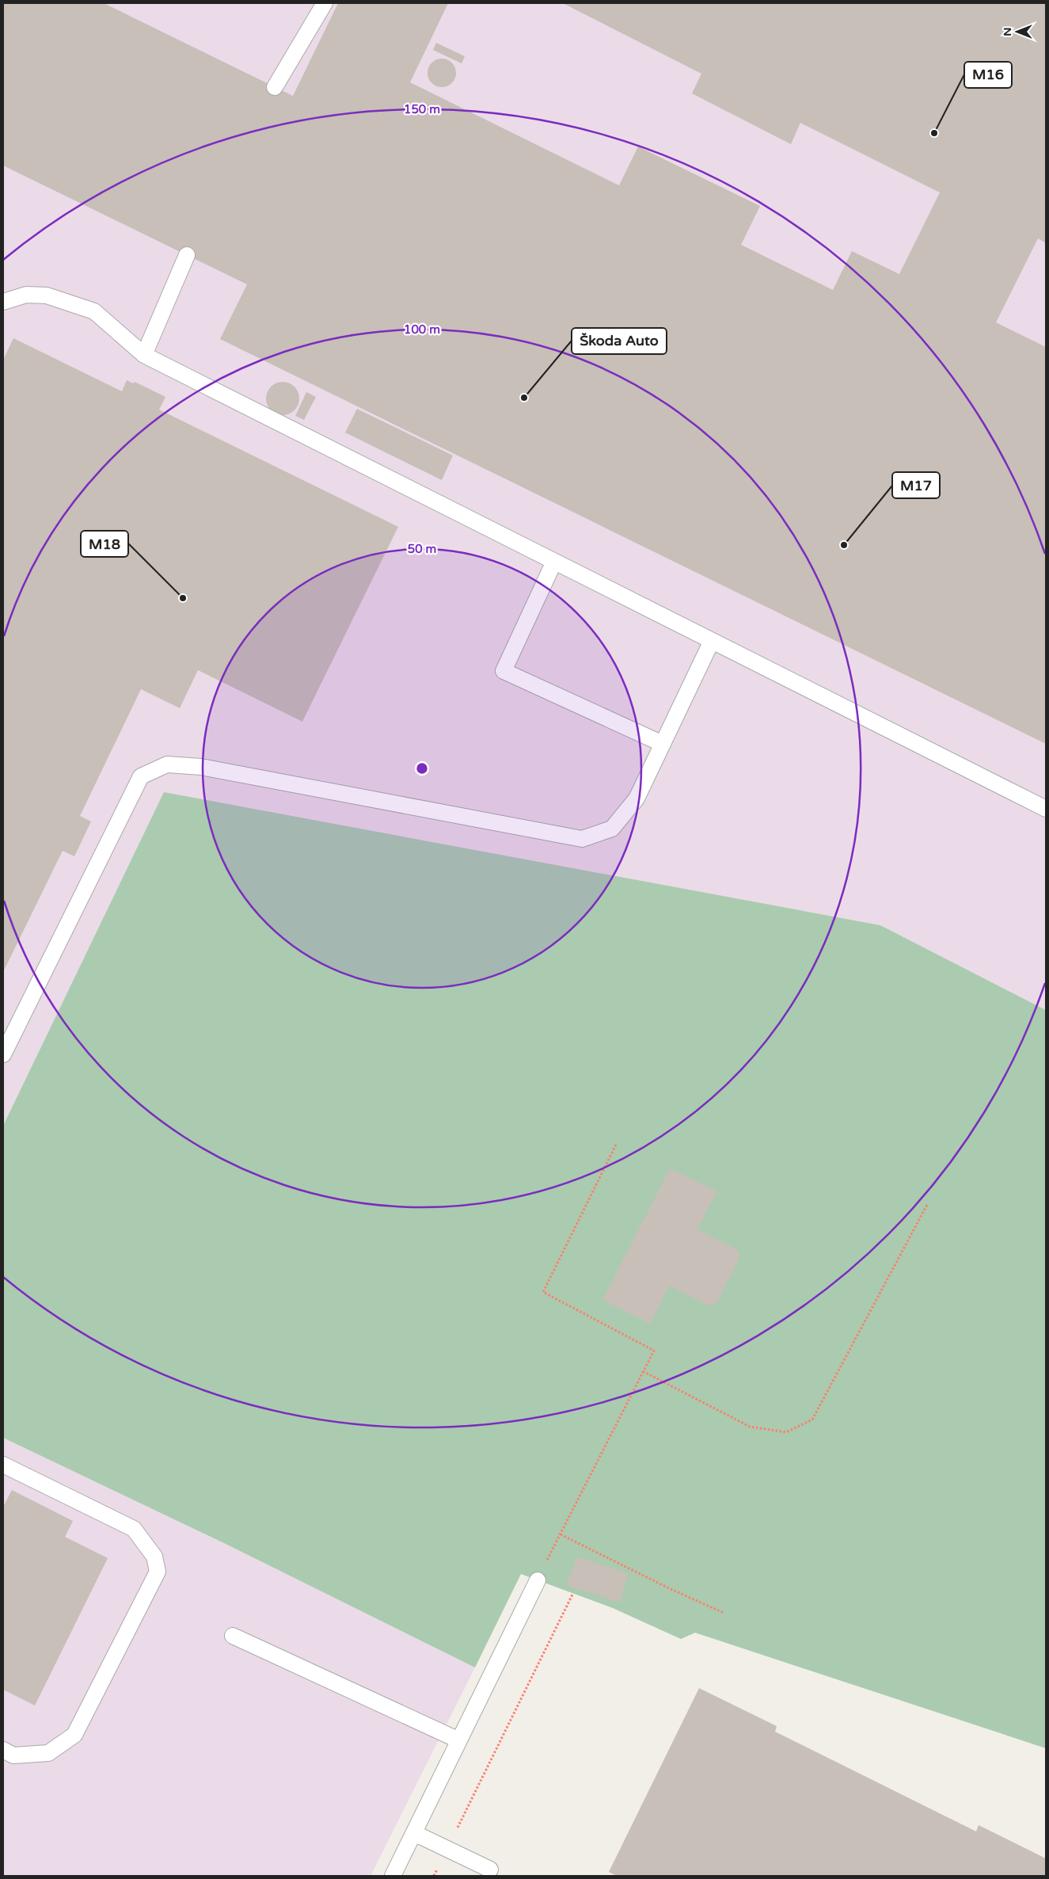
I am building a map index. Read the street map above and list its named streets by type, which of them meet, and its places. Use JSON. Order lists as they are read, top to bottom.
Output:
{
  "places": [
    "M16",
    "Škoda Auto",
    "M17",
    "M18"
  ],
  "north": "left",
  "rings": ["150 m", "100 m", "50 m"]
}
